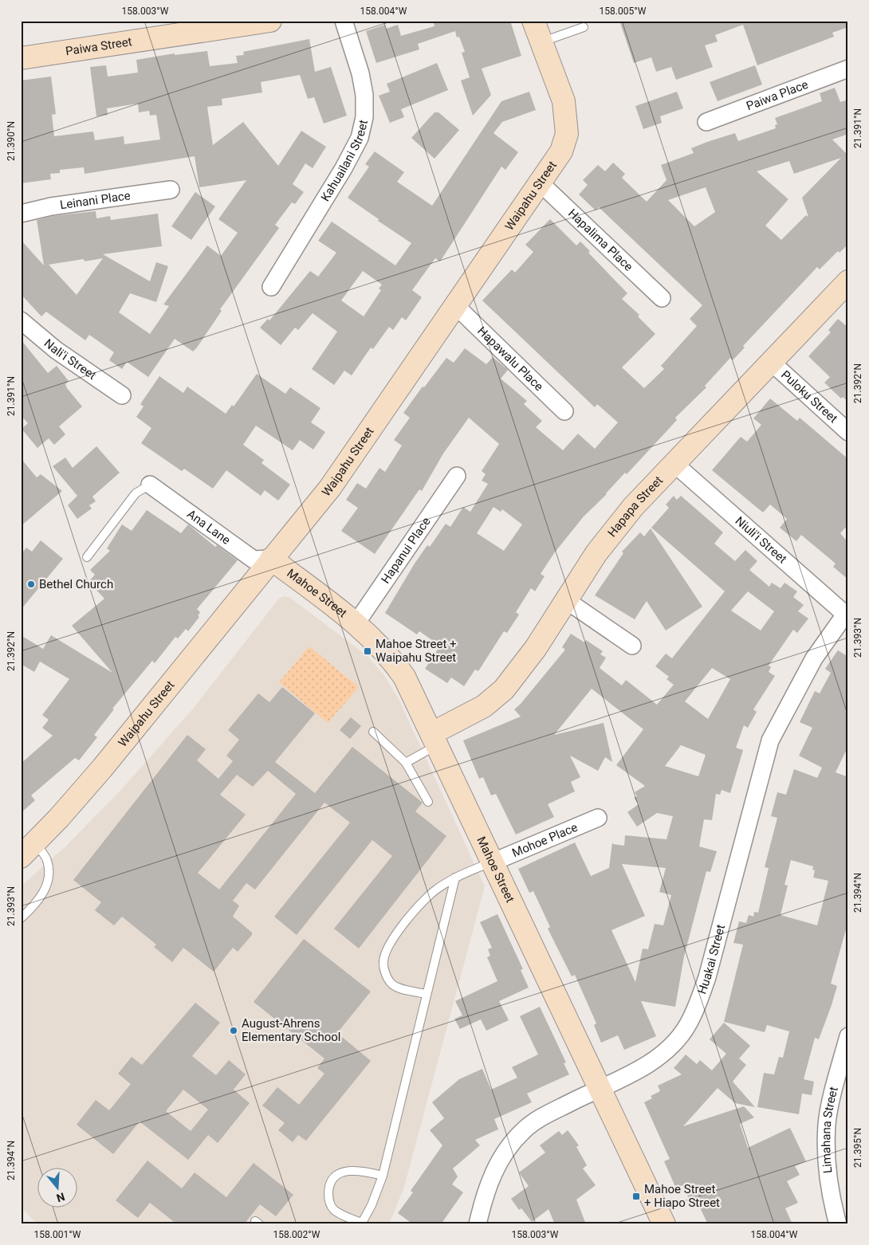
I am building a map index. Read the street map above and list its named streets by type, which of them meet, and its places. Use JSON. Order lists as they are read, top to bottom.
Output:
{
  "streets": {
    "street": [
      "Paiwa Street",
      "Paiwa Place",
      "Kahuailani Street",
      "Waipahu Street",
      "Leinani Place",
      "Hapalima Place",
      "Hapawalu Place",
      "Nali'i Street",
      "Puloku Street",
      "Hapapa Street",
      "Ana Lane",
      "Niuli'i Street",
      "Hapanui Place",
      "Mahoe Street",
      "Mohoe Place",
      "Huakai Street",
      "Limahana Street"
    ]
  },
  "crossings": [
    ["Waipahu Street", "Hapalima Place"],
    ["Waipahu Street", "Hapawalu Place"],
    ["Waipahu Street", "Ana Lane"],
    ["Waipahu Street", "Mahoe Street"],
    ["Puloku Street", "Hapapa Street"],
    ["Hapapa Street", "Niuli'i Street"],
    ["Hapapa Street", "Mahoe Street"],
    ["Ana Lane", "Mahoe Street"],
    ["Niuli'i Street", "Huakai Street"],
    ["Hapanui Place", "Mahoe Street"],
    ["Mahoe Street", "Mohoe Place"],
    ["Mahoe Street", "Huakai Street"]
  ],
  "places": {
    "other": ["Bethel Church", "August-Ahrens Elementary School"],
    "transit": ["Mahoe Street + Waipahu Street", "Mahoe Street + Hiapo Street"]
  },
  "north": "bottom",
  "coordinates": [
    "158.003°W",
    "158.004°W",
    "158.005°W",
    "21.391°N",
    "21.390°N",
    "21.392°N",
    "21.393°N",
    "21.394°N",
    "21.395°N",
    "158.001°W",
    "158.002°W"
  ]
}
